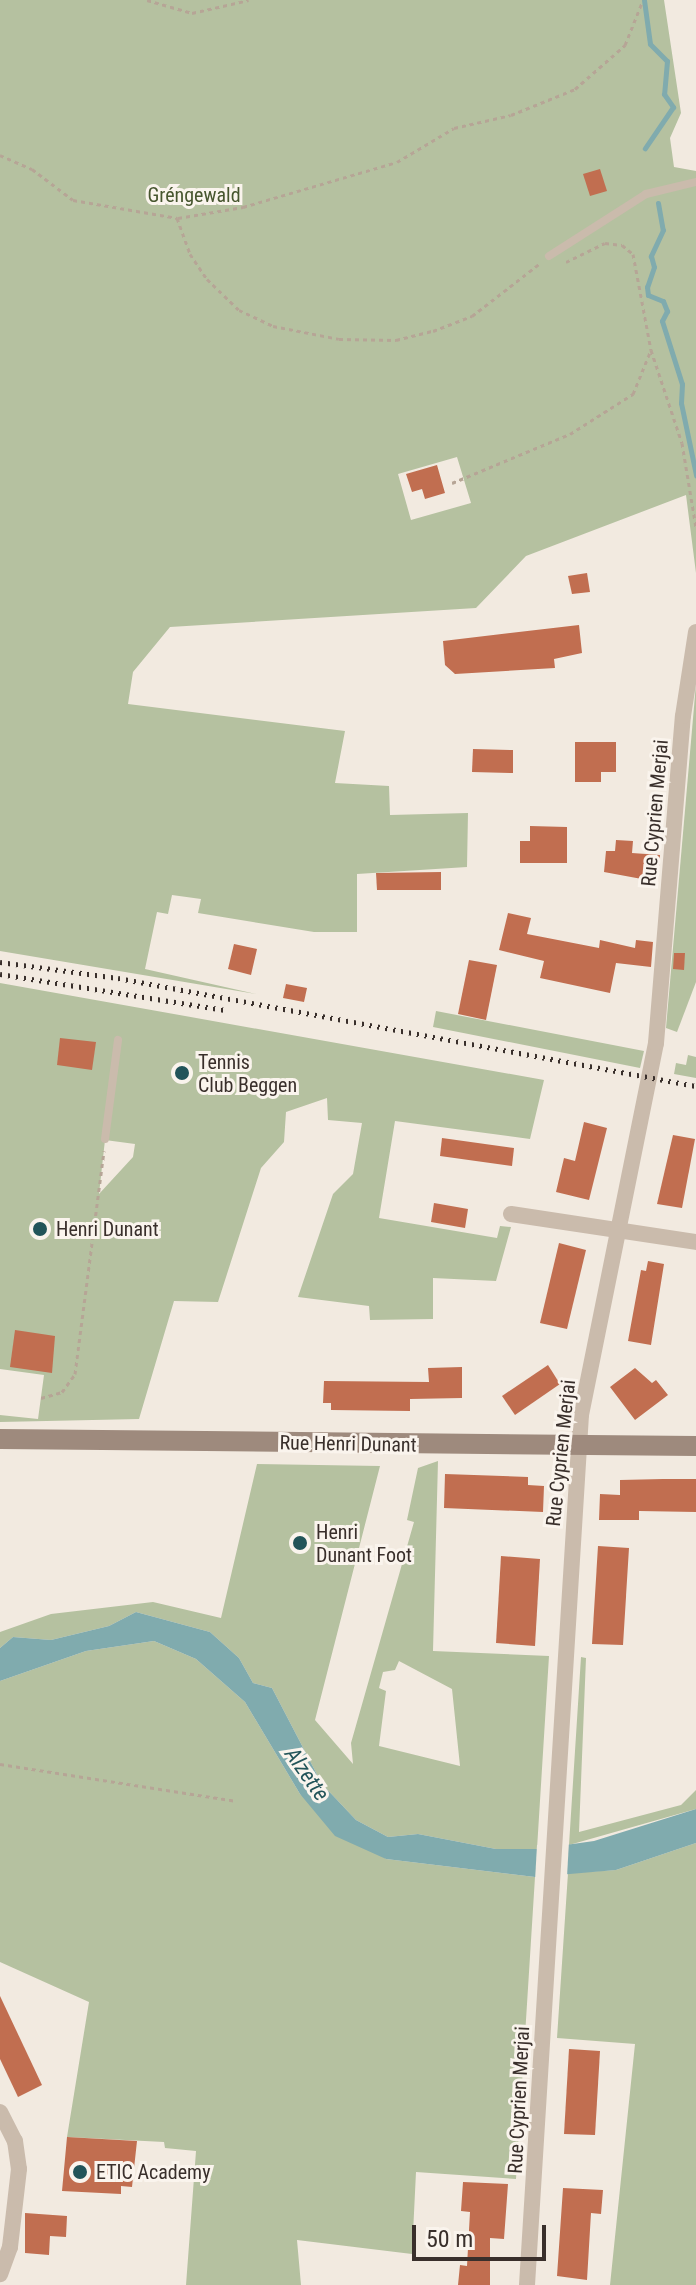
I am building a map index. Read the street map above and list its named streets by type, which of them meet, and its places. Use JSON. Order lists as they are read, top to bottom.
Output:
{
  "streets": {
    "main road": ["Rue Henri Dunant"],
    "street": ["Rue Cyprien Merjai"]
  },
  "crossings": [
    ["Rue Cyprien Merjai", "Rue Henri Dunant"]
  ],
  "water": ["Alzette"],
  "parks": ["Gréngewald"],
  "places": [
    "Tennis Club Beggen",
    "Henri Dunant",
    "Henri Dunant Foot",
    "ETIC Academy"
  ],
  "scale_bar": "50 m"
}
